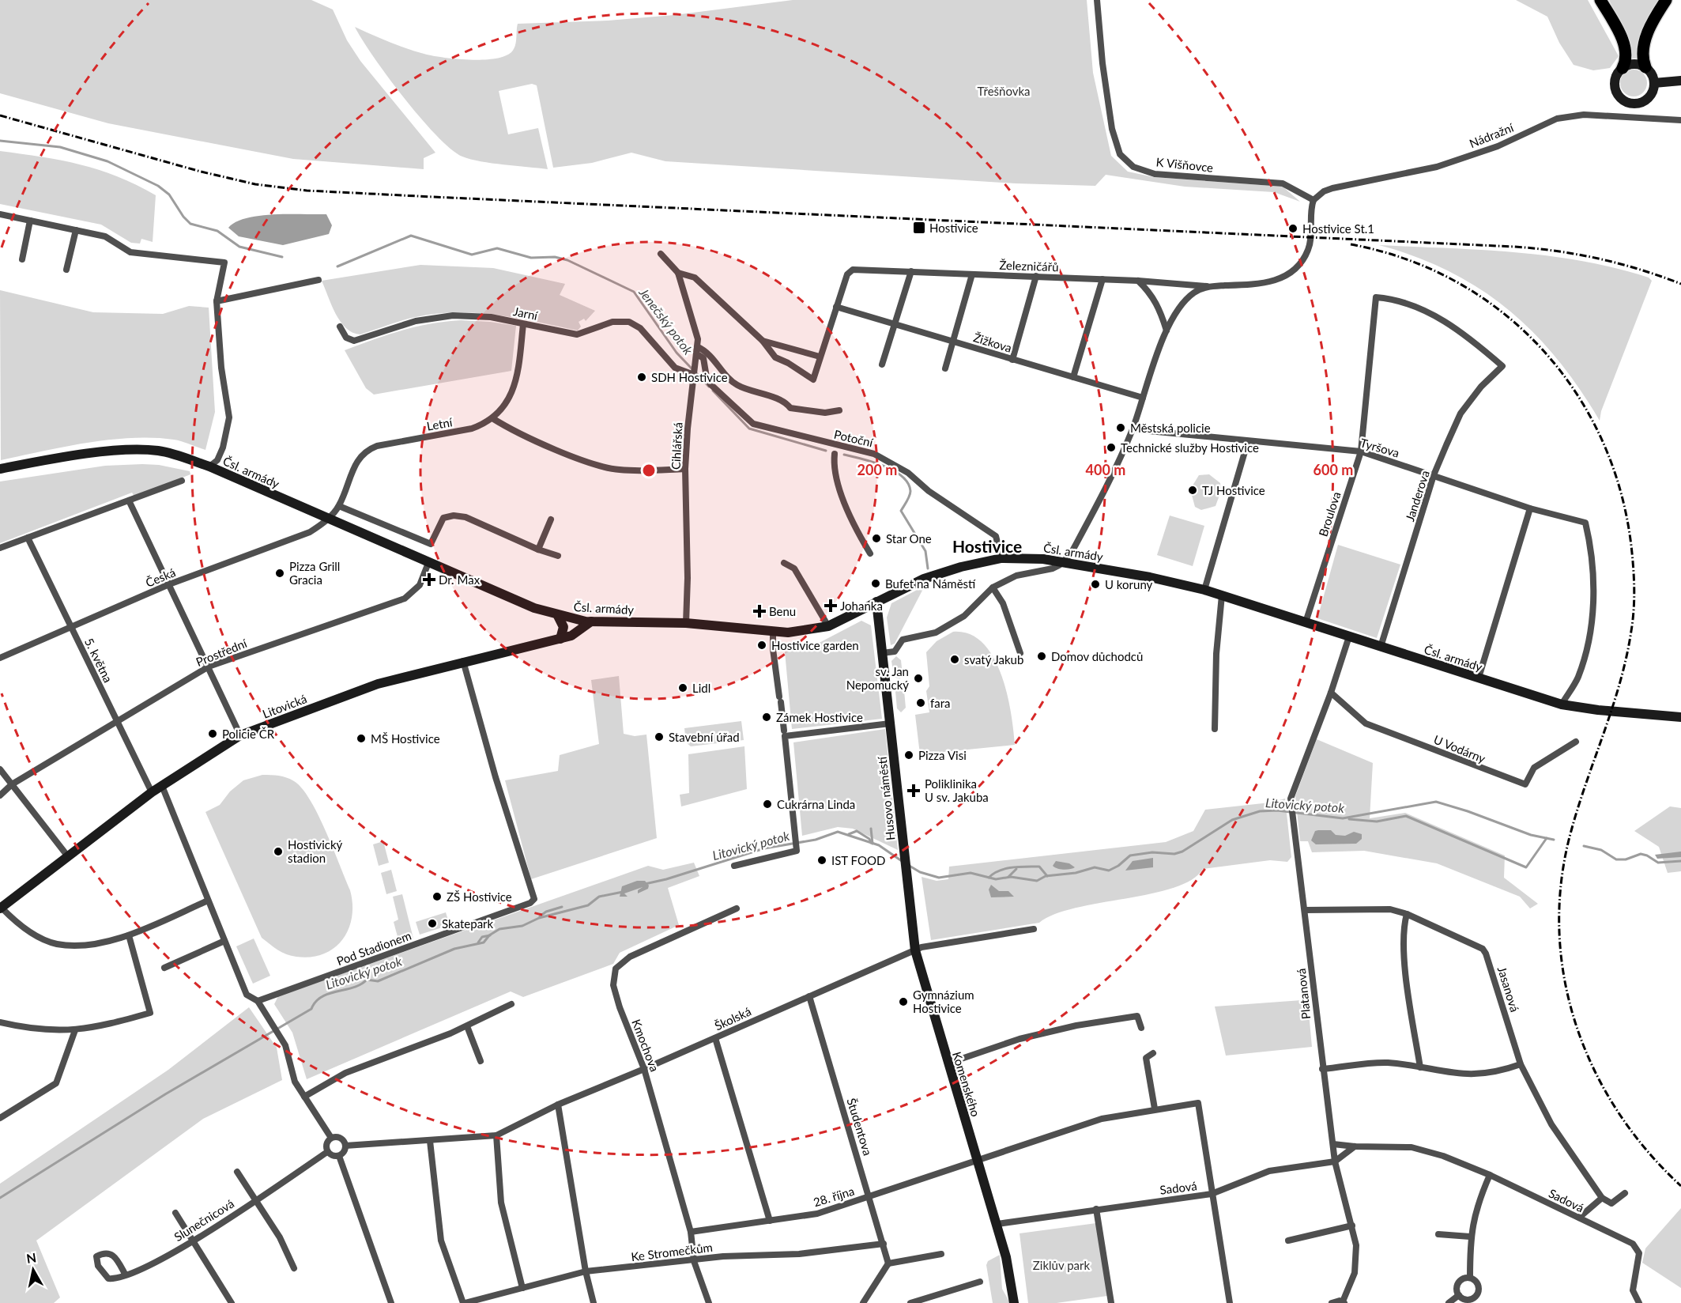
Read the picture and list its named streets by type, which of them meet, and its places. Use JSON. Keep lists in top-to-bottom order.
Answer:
{
  "streets": {
    "main road": [
      "Čsl. armády",
      "Litovická",
      "Husovo náměstí",
      "Komenského"
    ],
    "street": [
      "Nádražní",
      "K Višňovce",
      "Železničářů",
      "Jarní",
      "Žižkova",
      "Letní",
      "Potoční",
      "Cihlářská",
      "Tyršova",
      "Janderova",
      "Broulova",
      "Česká",
      "Prostřední",
      "5. května",
      "U Vodárny",
      "Pod Stadionem",
      "Jasanová",
      "Platanová",
      "Školská",
      "Kmochova",
      "Študentova",
      "Sadová",
      "28. října",
      "Slunečnicová",
      "Ke Stromečkům"
    ]
  },
  "crossings": [
    ["Nádražní", "K Višňovce"],
    ["Nádražní", "Železničářů"],
    ["K Višňovce", "Železničářů"],
    ["Železničářů", "Žižkova"],
    ["Jarní", "Letní"],
    ["Jarní", "Cihlářská"],
    ["Letní", "Čsl. armády"],
    ["Letní", "Česká"],
    ["Potoční", "Cihlářská"],
    ["Potoční", "Čsl. armády"],
    ["Cihlářská", "Čsl. armády"],
    ["Tyršova", "Čsl. armády"],
    ["Tyršova", "Janderova"],
    ["Tyršova", "Broulova"],
    ["Čsl. armády", "Janderova"],
    ["Čsl. armády", "Broulova"],
    ["Čsl. armády", "Česká"],
    ["Čsl. armády", "Prostřední"],
    ["Čsl. armády", "Litovická"],
    ["Čsl. armády", "Husovo náměstí"],
    ["Čsl. armády", "Platanová"],
    ["Janderova", "Broulova"],
    ["Česká", "5. května"],
    ["Prostřední", "5. května"],
    ["5. května", "Litovická"],
    ["Litovická", "Pod Stadionem"],
    ["U Vodárny", "Platanová"],
    ["Husovo náměstí", "Komenského"],
    ["Jasanová", "Platanová"],
    ["Platanová", "Sadová"],
    ["Školská", "Kmochova"],
    ["Školská", "Komenského"],
    ["Školská", "Študentova"],
    ["Kmochova", "28. října"],
    ["Kmochova", "Ke Stromečkům"],
    ["Komenského", "Sadová"],
    ["Komenského", "28. října"],
    ["Študentova", "28. října"],
    ["Študentova", "Ke Stromečkům"],
    ["Sadová", "28. října"]
  ],
  "districts": ["Hostivice"],
  "water": ["Jenečský potok", "Litovický potok"],
  "parks": ["Třešňovka", "Ziklův park"],
  "places": {
    "transit": ["Hostivice"],
    "other": [
      "Hostivice St.1",
      "SDH Hostivice",
      "Městská policie",
      "Technické služby Hostivice",
      "TJ Hostivice",
      "Star One",
      "Pizza Grill Gracia",
      "Bufet na Náměstí",
      "U koruny",
      "Hostivice garden",
      "Domov důchodců",
      "svatý Jakub",
      "sv. Jan Nepomucký",
      "Lidl",
      "fara",
      "Zámek Hostivice",
      "Policie ČR",
      "Stavební úřad",
      "MŠ Hostivice",
      "Pizza Visi",
      "Cukrárna Linda",
      "Hostivický stadion",
      "IST FOOD",
      "ZŠ Hostivice",
      "Skatepark",
      "Gymnázium Hostivice"
    ],
    "health": [
      "Dr. Max",
      "Johanka",
      "Benu",
      "Poliklinika U sv. Jakuba"
    ]
  },
  "north": "top",
  "rings": ["200 m", "400 m", "600 m"]
}
